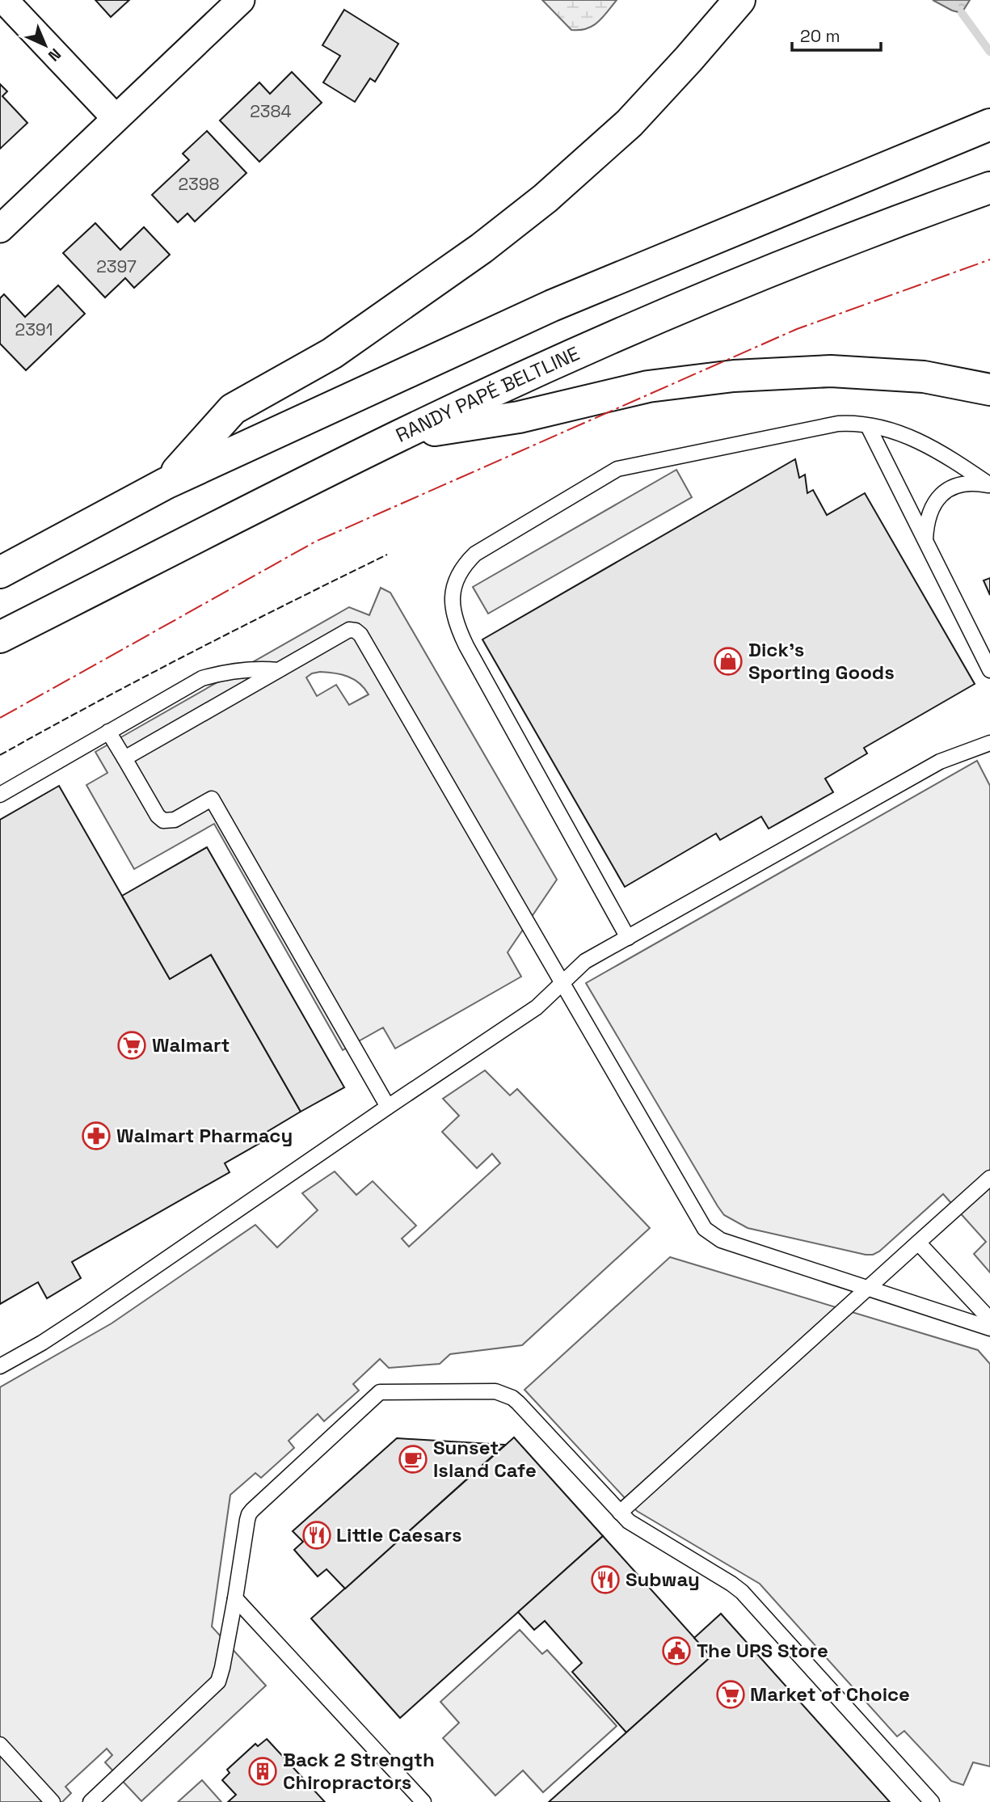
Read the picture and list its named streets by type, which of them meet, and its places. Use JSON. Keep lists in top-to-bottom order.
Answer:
{
  "streets": {
    "highway": ["RANDY PAPÉ BELTLINE"]
  },
  "places": {
    "shop": ["Dick's Sporting Goods"],
    "supermarket": ["Walmart", "Market of Choice"],
    "pharmacy": ["Walmart Pharmacy"],
    "cafe": ["Sunset Island Cafe"],
    "restaurant": ["Little Caesars", "Subway"],
    "public building": ["The UPS Store"],
    "building": ["Back 2 Strength Chiropractors"]
  },
  "house_numbers": [
    "2384",
    "2398",
    "2397",
    "2391"
  ],
  "scale_bar": "20 m",
  "north": "bottom right"
}
